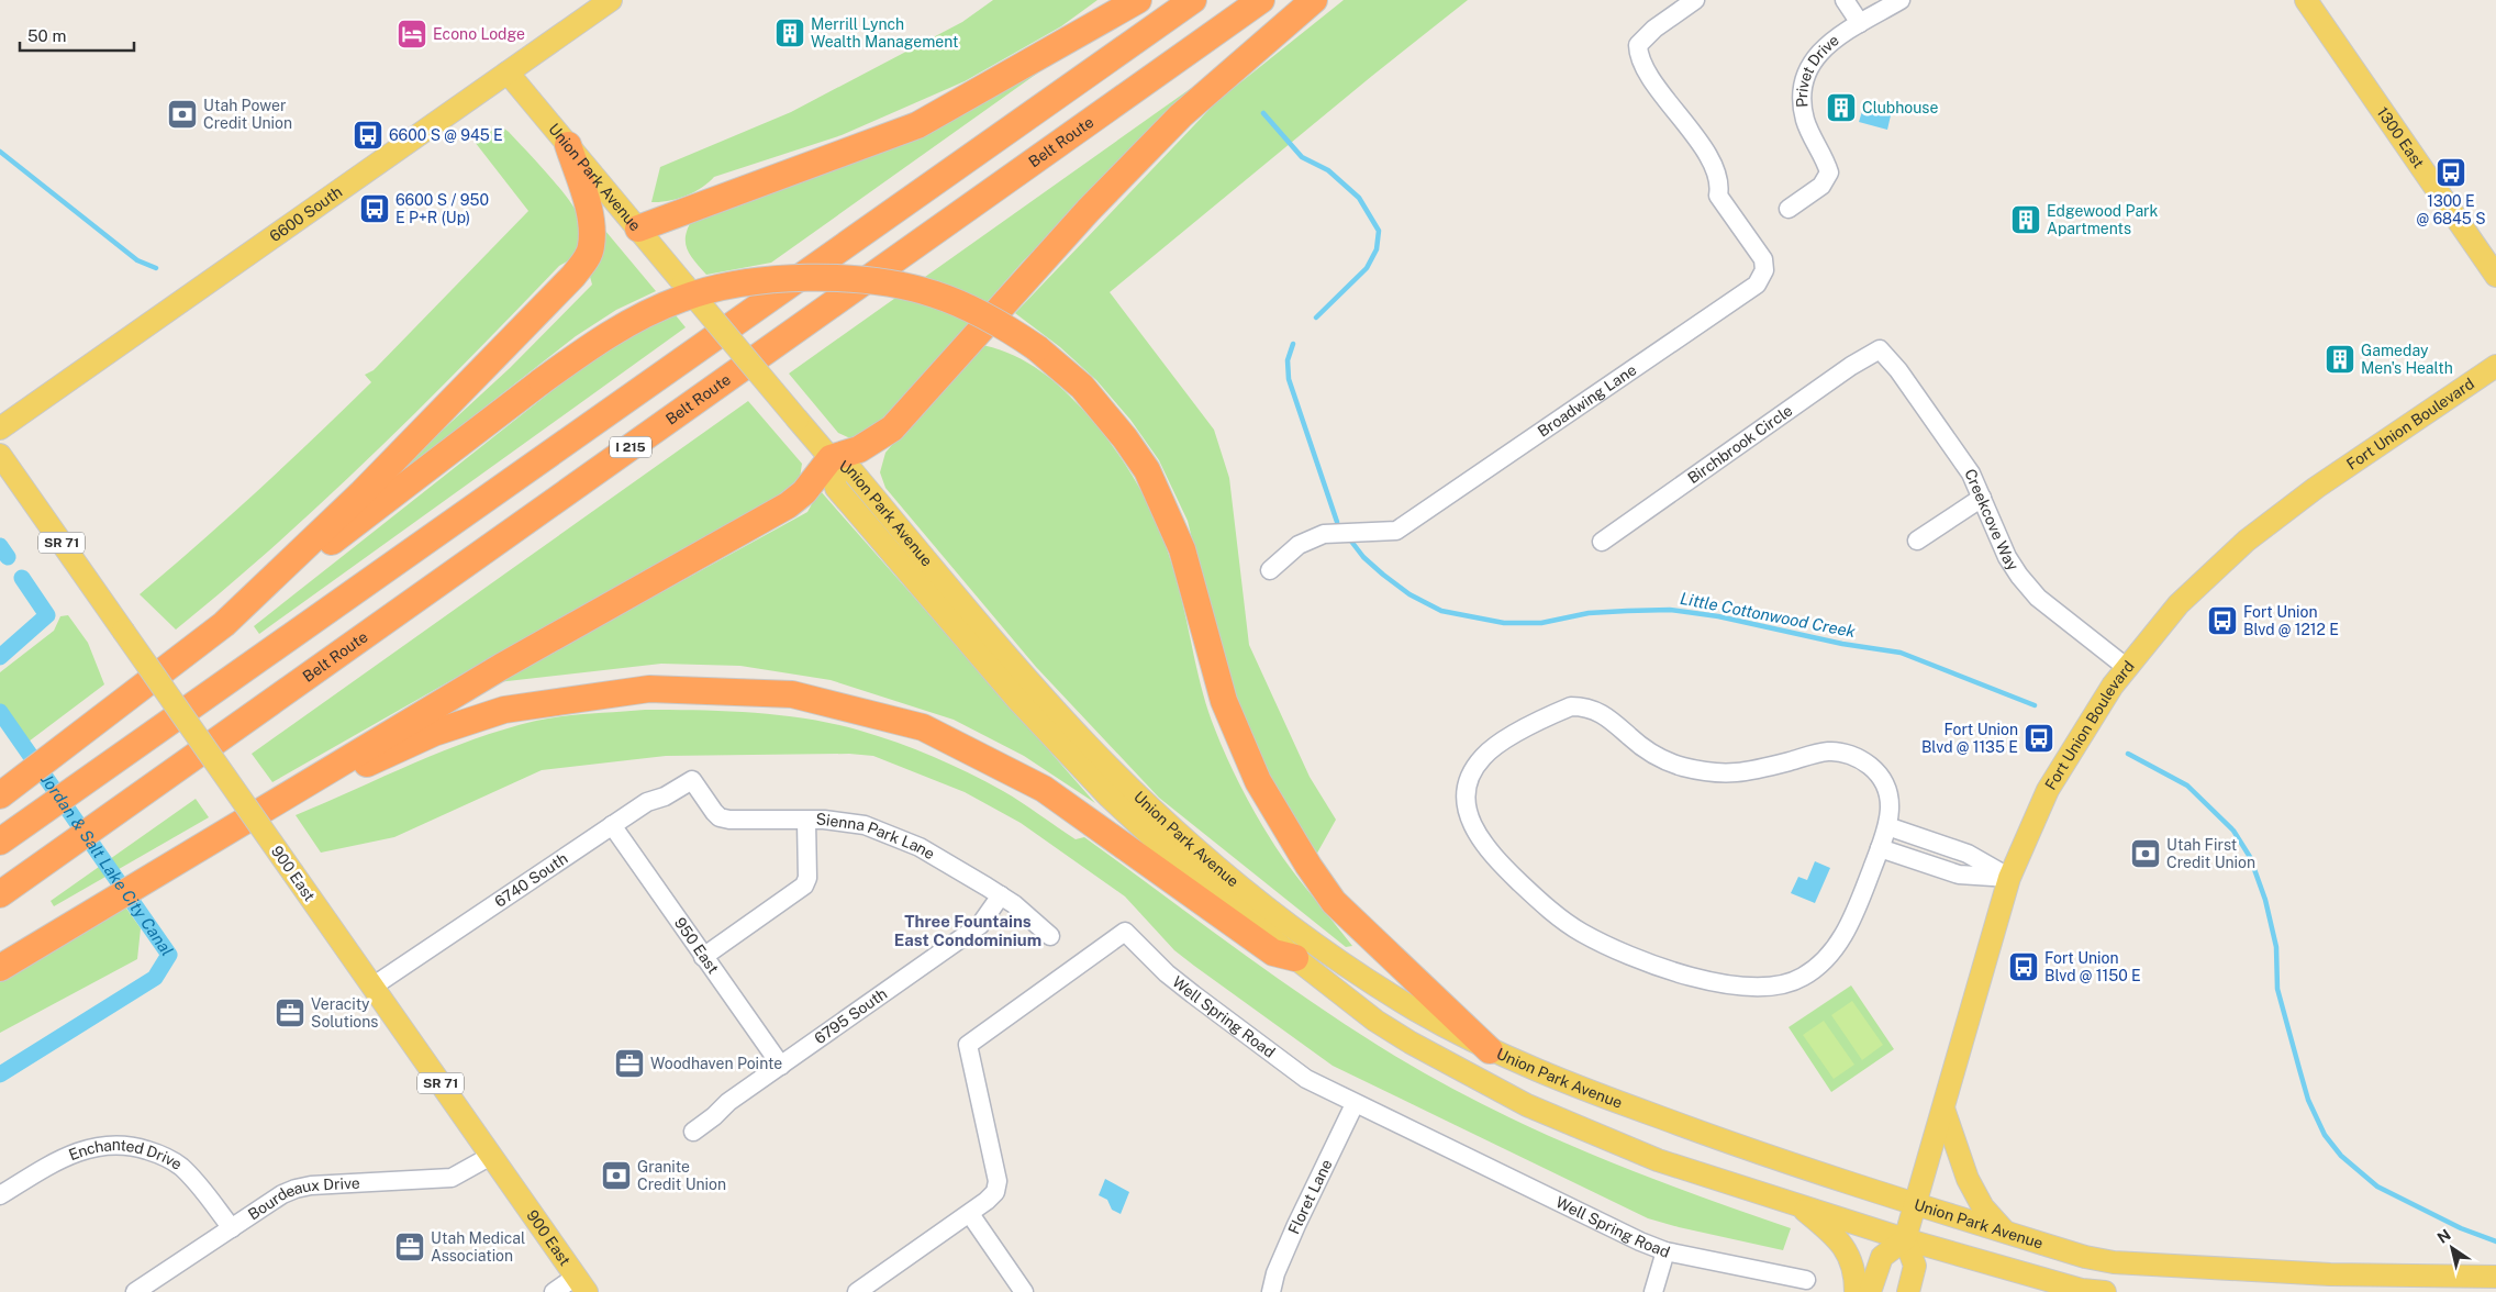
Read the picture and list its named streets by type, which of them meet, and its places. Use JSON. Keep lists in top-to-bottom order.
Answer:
{
  "streets": {
    "highway": ["Belt Route", "I 215"],
    "main road": [
      "1300 East",
      "Union Park Avenue",
      "6600 South",
      "Fort Union Boulevard",
      "SR 71",
      "900 East"
    ],
    "street": [
      "Privet Drive",
      "Broadwing Lane",
      "Birchbrook Circle",
      "Creekcove Way",
      "Sienna Park Lane",
      "6740 South",
      "950 East",
      "6795 South",
      "Well Spring Road",
      "Enchanted Drive",
      "Floret Lane",
      "Bourdeaux Drive"
    ]
  },
  "crossings": [
    ["Union Park Avenue", "6600 South"],
    ["Union Park Avenue", "Fort Union Boulevard"],
    ["Fort Union Boulevard", "Creekcove Way"],
    ["Birchbrook Circle", "Creekcove Way"],
    ["Sienna Park Lane", "6740 South"],
    ["Sienna Park Lane", "6795 South"],
    ["900 East", "6740 South"],
    ["900 East", "Bourdeaux Drive"],
    ["6740 South", "950 East"],
    ["950 East", "6795 South"],
    ["Well Spring Road", "Floret Lane"],
    ["Enchanted Drive", "Bourdeaux Drive"]
  ],
  "districts": ["Three Fountains East Condominium"],
  "water": ["Little Cottonwood Creek", "Jordan & Salt Lake City Canal"],
  "places": {
    "building": [
      "Merrill Lynch Wealth Management",
      "Clubhouse",
      "Edgewood Park Apartments",
      "Gameday Men's Health"
    ],
    "hotel": ["Econo Lodge"],
    "bank": ["Utah Power Credit Union", "Utah First Credit Union", "Granite Credit Union"],
    "bus stop": [
      "6600 S @ 945 E",
      "1300 E @ 6845 S",
      "6600 S / 950 E P+R (Up)",
      "Fort Union Blvd @ 1212 E",
      "Fort Union Blvd @ 1135 E",
      "Fort Union Blvd @ 1150 E"
    ],
    "office": ["Veracity Solutions", "Woodhaven Pointe", "Utah Medical Association"]
  },
  "scale_bar": "50 m",
  "north": "top left"
}
